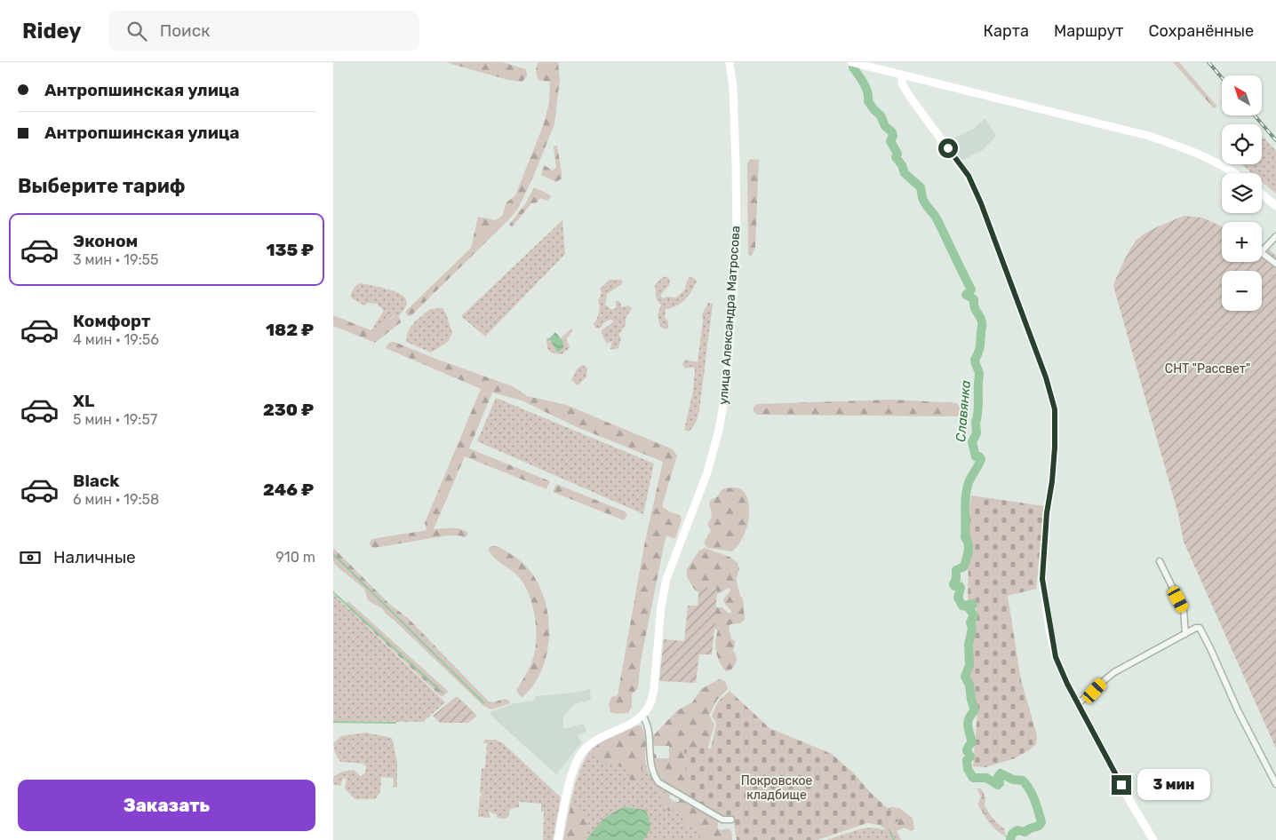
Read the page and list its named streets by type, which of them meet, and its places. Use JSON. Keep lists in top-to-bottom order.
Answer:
{
  "streets": {
    "street": ["улица Александра Матросова"]
  },
  "water": ["Славянка"],
  "parks": ["СНТ \"Рассвет\"", "Покровское кладбище"],
  "north": "top left",
  "page": {
    "header": "Ridey",
    "search": "Поиск",
    "nav": ["Карта", "Маршрут", "Сохранённые"],
    "banner": ["Антропшинская улица", "Антропшинская улица"],
    "map_buttons": ["+", "−"],
    "heading": "Выберите тариф",
    "list": [
      {
        "name": "Эконом",
        "note": "3 мин · 19:55",
        "value": "135 ₽"
      },
      {
        "name": "Комфорт",
        "note": "4 мин · 19:56",
        "value": "182 ₽"
      },
      {
        "name": "XL",
        "note": "5 мин · 19:57",
        "value": "230 ₽"
      },
      {
        "name": "Black",
        "note": "6 мин · 19:58",
        "value": "246 ₽"
      }
    ],
    "pay": ["Наличные", "910 m"],
    "bubble": "3 мин",
    "buttons": "Заказать"
  }
}
